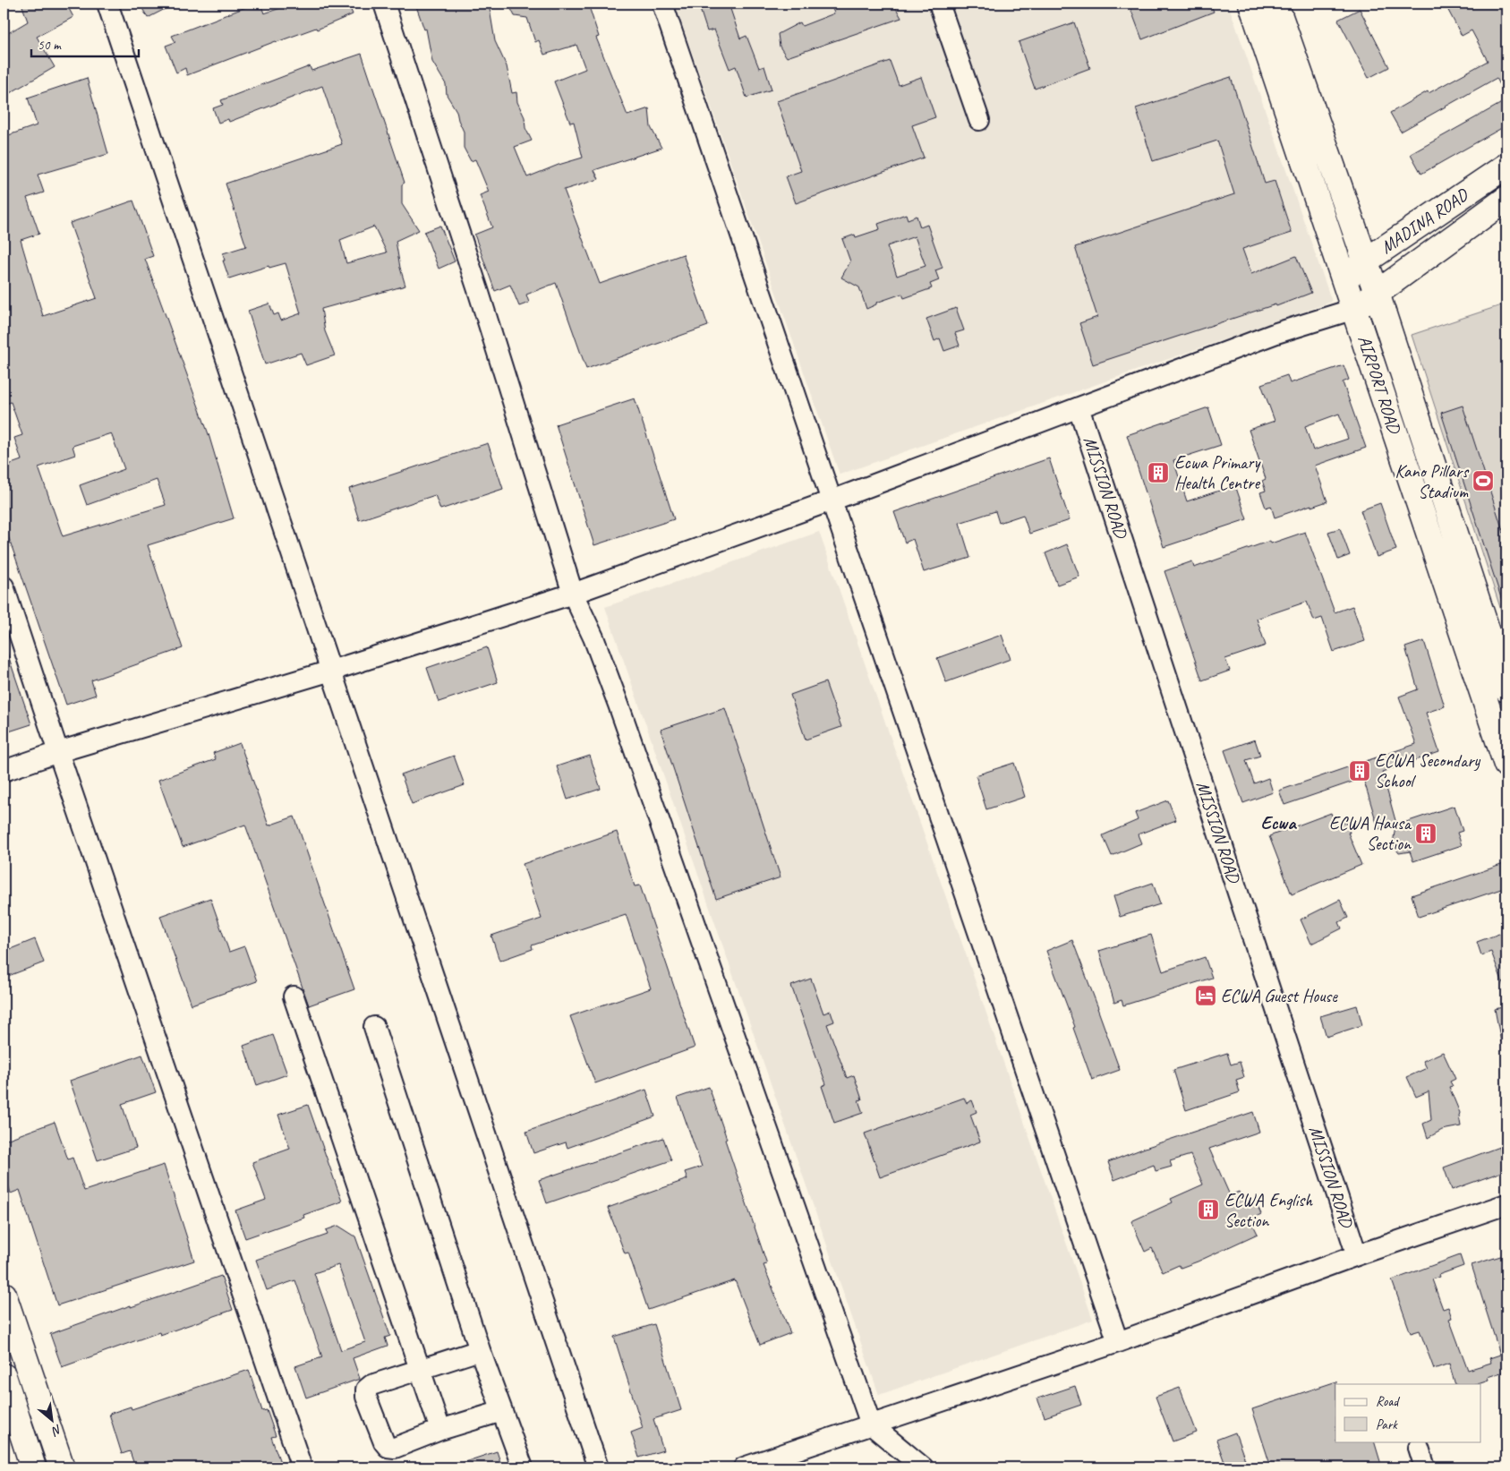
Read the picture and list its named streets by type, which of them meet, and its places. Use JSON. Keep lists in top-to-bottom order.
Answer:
{
  "streets": {
    "main road": ["MADINA ROAD", "AIRPORT ROAD"],
    "street": ["MISSION ROAD"]
  },
  "crossings": [
    ["MADINA ROAD", "AIRPORT ROAD"]
  ],
  "districts": ["Ecwa"],
  "places": {
    "building": [
      "Ecwa Primary Health Centre",
      "ECWA Secondary School",
      "ECWA Hausa Section",
      "ECWA English Section"
    ],
    "sports": ["Kano Pillars Stadium"],
    "hotel": ["ECWA Guest House"]
  },
  "legend": ["Road", "Park"],
  "scale_bar": "50 m",
  "north": "bottom right"
}
